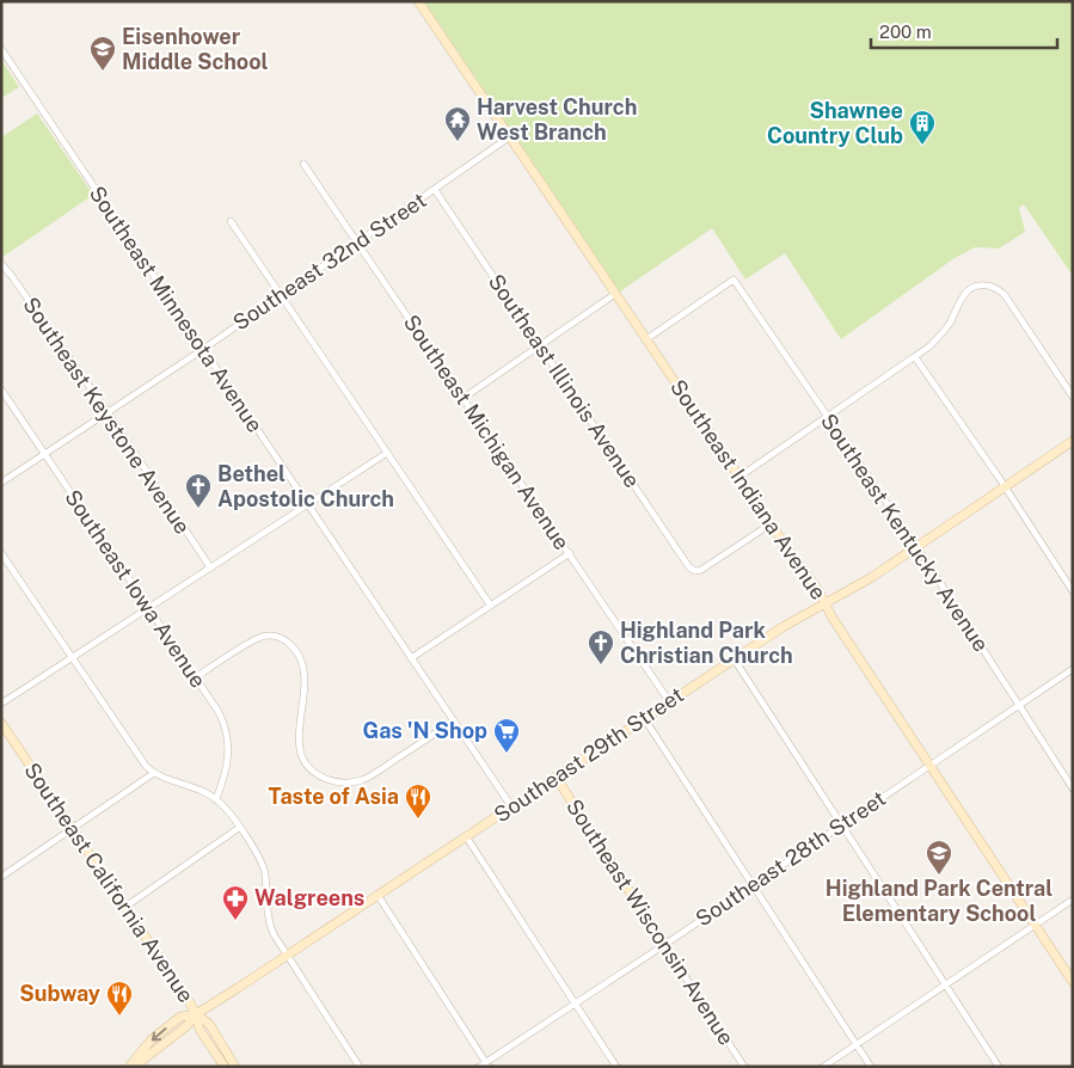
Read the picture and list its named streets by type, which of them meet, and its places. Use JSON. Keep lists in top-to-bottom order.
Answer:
{
  "streets": {
    "main road": [
      "Southeast Indiana Avenue",
      "Southeast 29th Street",
      "Southeast California Avenue",
      "Southeast Wisconsin Avenue"
    ],
    "street": [
      "Southeast 32nd Street",
      "Southeast Minnesota Avenue",
      "Southeast Illinois Avenue",
      "Southeast Keystone Avenue",
      "Southeast Michigan Avenue",
      "Southeast Kentucky Avenue",
      "Southeast Iowa Avenue",
      "Southeast 28th Street"
    ]
  },
  "crossings": [
    ["Southeast 32nd Street", "Southeast Minnesota Avenue"],
    ["Southeast 32nd Street", "Southeast Illinois Avenue"],
    ["Southeast 32nd Street", "Southeast Keystone Avenue"],
    ["Southeast 32nd Street", "Southeast Michigan Avenue"],
    ["Southeast 32nd Street", "Southeast Indiana Avenue"],
    ["Southeast 32nd Street", "Southeast Iowa Avenue"],
    ["Southeast Minnesota Avenue", "Southeast 29th Street"],
    ["Southeast Illinois Avenue", "Southeast Indiana Avenue"],
    ["Southeast Michigan Avenue", "Southeast 29th Street"],
    ["Southeast Indiana Avenue", "Southeast Kentucky Avenue"],
    ["Southeast Indiana Avenue", "Southeast 29th Street"],
    ["Southeast Indiana Avenue", "Southeast 28th Street"],
    ["Southeast Kentucky Avenue", "Southeast 29th Street"],
    ["Southeast Kentucky Avenue", "Southeast 28th Street"],
    ["Southeast 29th Street", "Southeast California Avenue"],
    ["Southeast 29th Street", "Southeast Wisconsin Avenue"],
    ["Southeast 28th Street", "Southeast Wisconsin Avenue"]
  ],
  "places": {
    "school or university": ["Eisenhower Middle School", "Highland Park Central Elementary School"],
    "temple": ["Harvest Church West Branch"],
    "building": ["Shawnee Country Club"],
    "church": ["Bethel Apostolic Church", "Highland Park Christian Church"],
    "supermarket": ["Gas 'N Shop"],
    "restaurant": ["Taste of Asia", "Subway"],
    "pharmacy": ["Walgreens"]
  },
  "scale_bar": "200 m"
}
